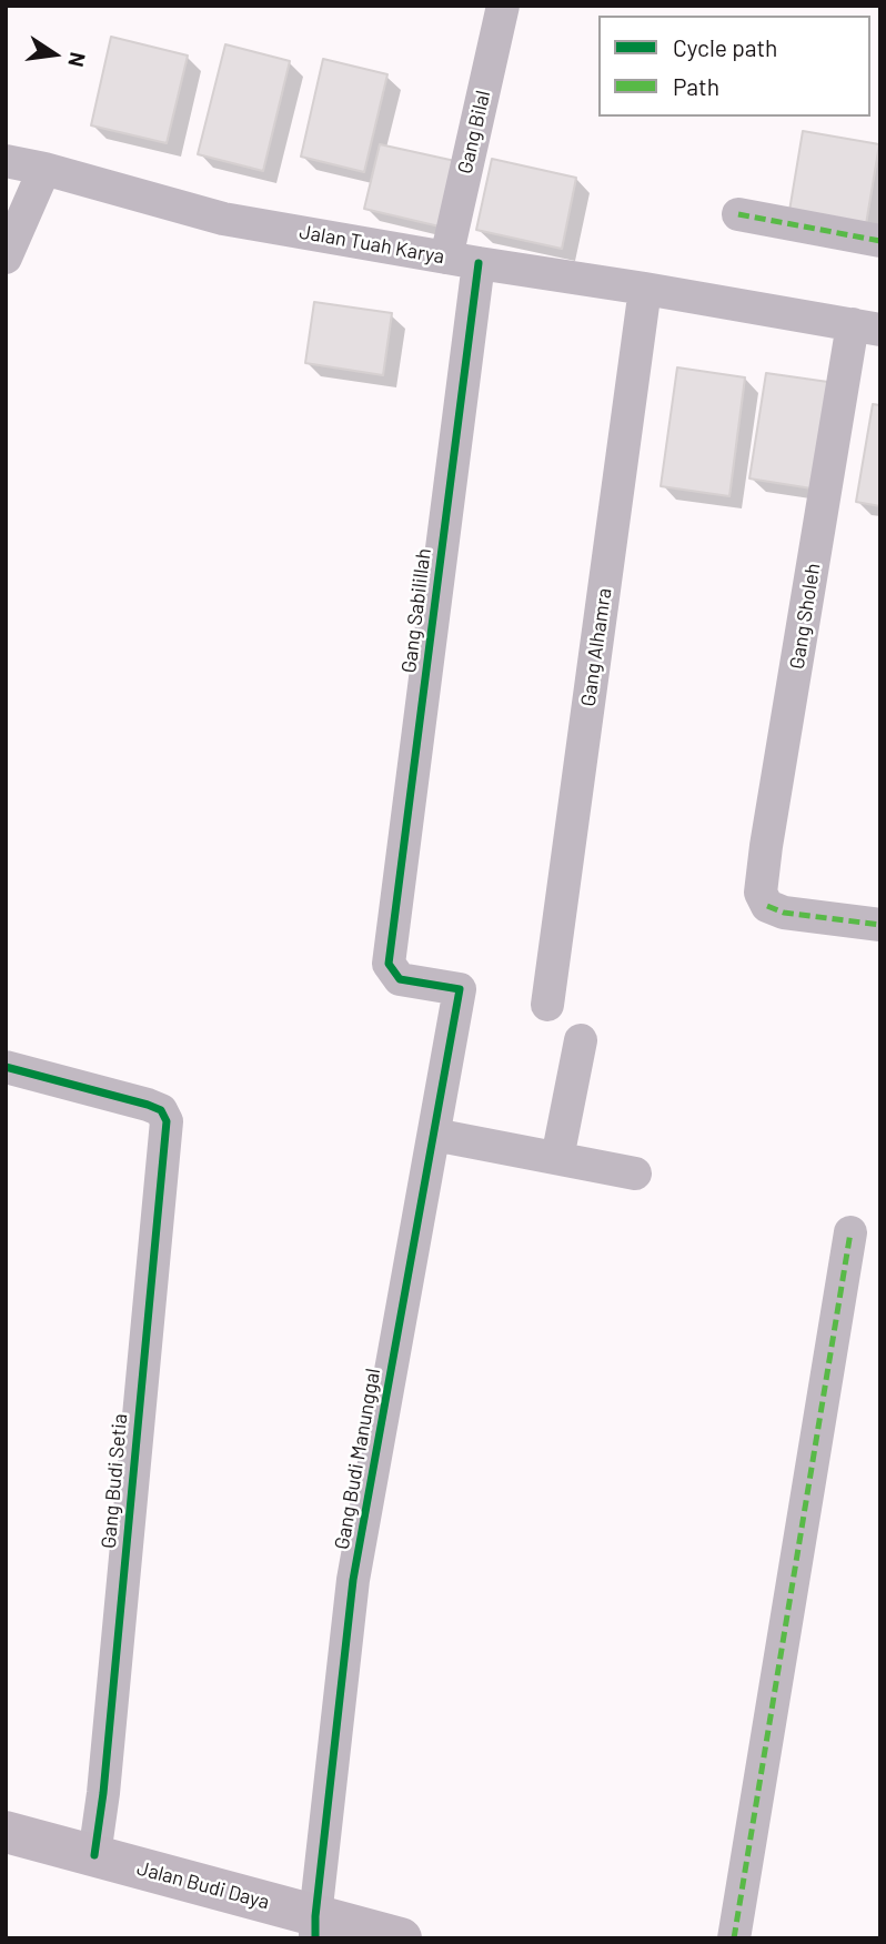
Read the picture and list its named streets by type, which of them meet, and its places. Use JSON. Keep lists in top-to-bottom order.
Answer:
{
  "streets": {
    "street": [
      "Gang Bilal",
      "Jalan Tuah Karya",
      "Gang Sabilillah",
      "Gang Sholeh",
      "Gang Alhamra",
      "Gang Budi Manunggal",
      "Gang Budi Setia",
      "Jalan Budi Daya"
    ]
  },
  "crossings": [
    ["Gang Bilal", "Jalan Tuah Karya"],
    ["Jalan Tuah Karya", "Gang Sabilillah"],
    ["Jalan Tuah Karya", "Gang Sholeh"],
    ["Jalan Tuah Karya", "Gang Alhamra"],
    ["Gang Sabilillah", "Gang Budi Manunggal"],
    ["Gang Budi Manunggal", "Jalan Budi Daya"],
    ["Gang Budi Setia", "Jalan Budi Daya"]
  ],
  "legend": ["Cycle path", "Path"],
  "north": "right"
}
